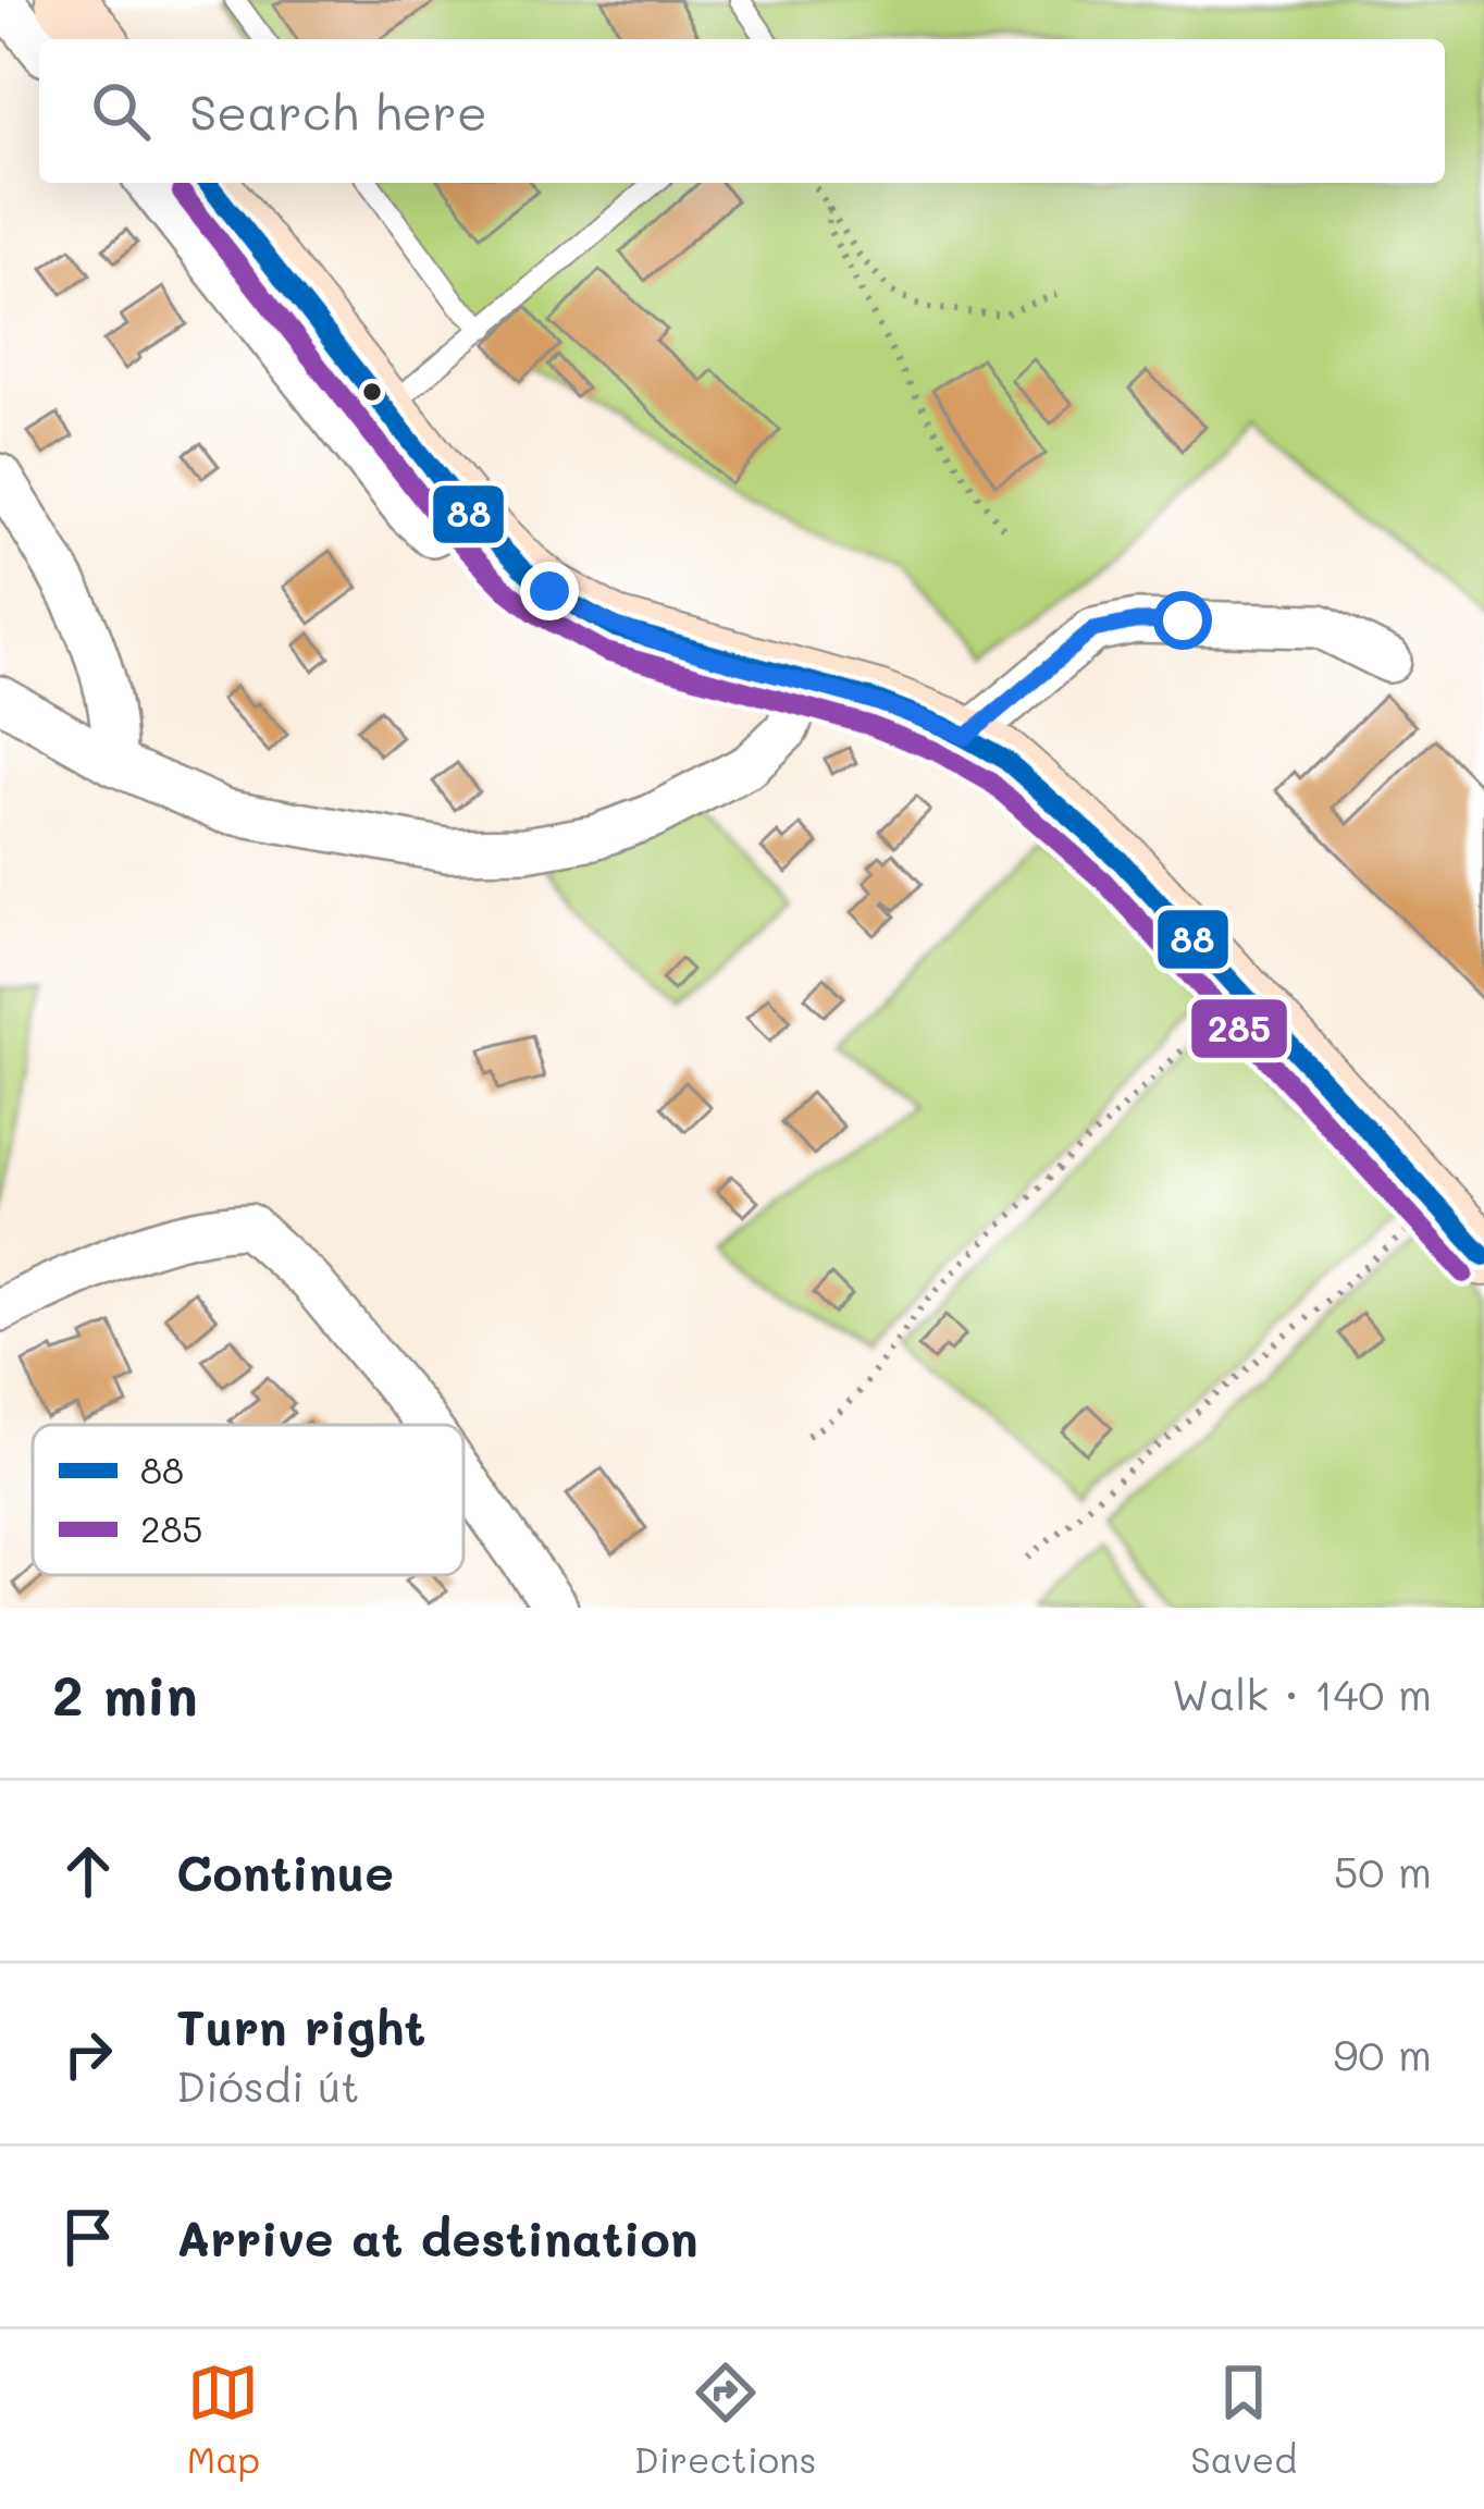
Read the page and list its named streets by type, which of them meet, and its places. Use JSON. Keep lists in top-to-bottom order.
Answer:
{
  "lines": ["transit line 88", "transit line 285"],
  "legend": ["88", "285"],
  "page": {
    "search": "Search here",
    "heading": ["2 min", "Walk · 140 m"],
    "list": [
      ["Continue", "50 m"],
      ["Turn right", "Diósdi út", "90 m"],
      "Arrive at destination"
    ],
    "nav": ["Map", "Directions", "Saved"]
  }
}
